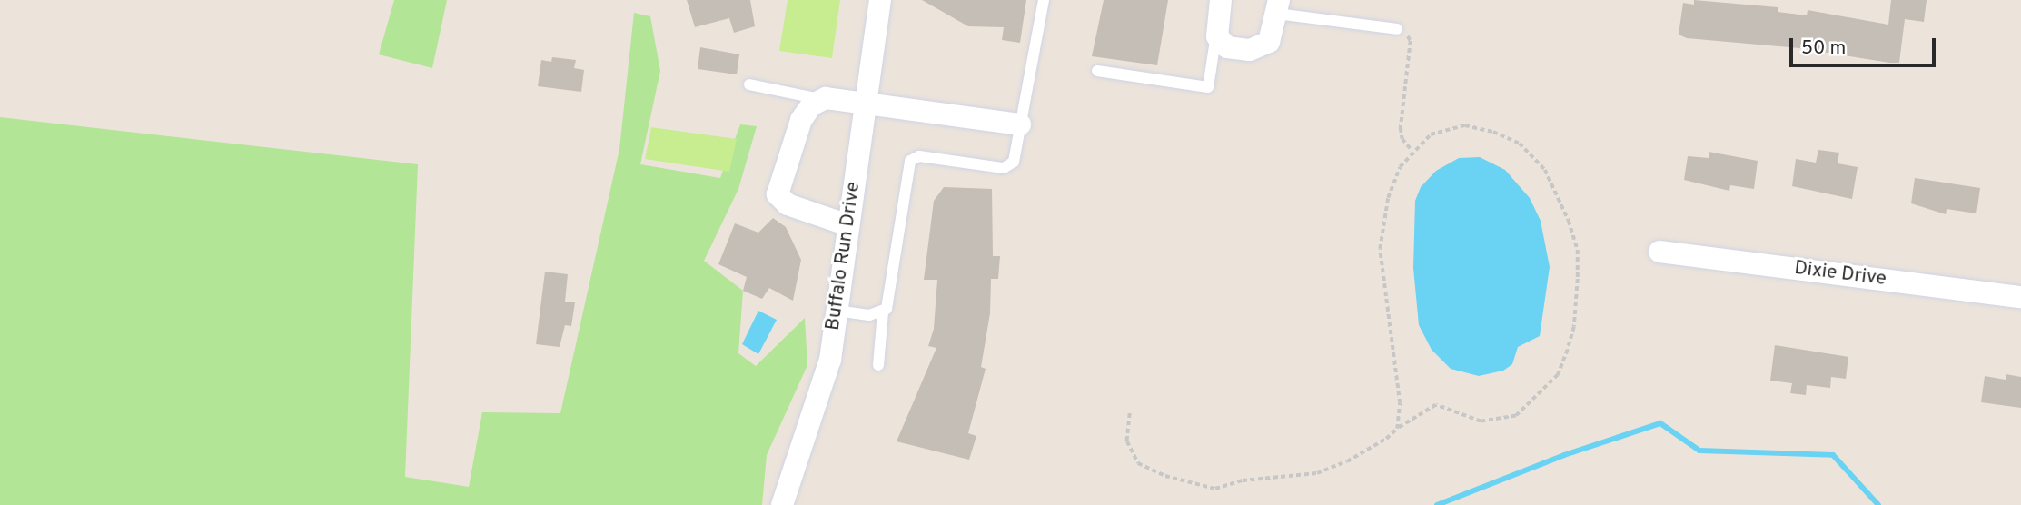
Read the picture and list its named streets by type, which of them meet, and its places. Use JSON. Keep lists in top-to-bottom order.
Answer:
{
  "streets": {
    "street": ["Buffalo Run Drive", "Dixie Drive"]
  },
  "scale_bar": "50 m"
}
